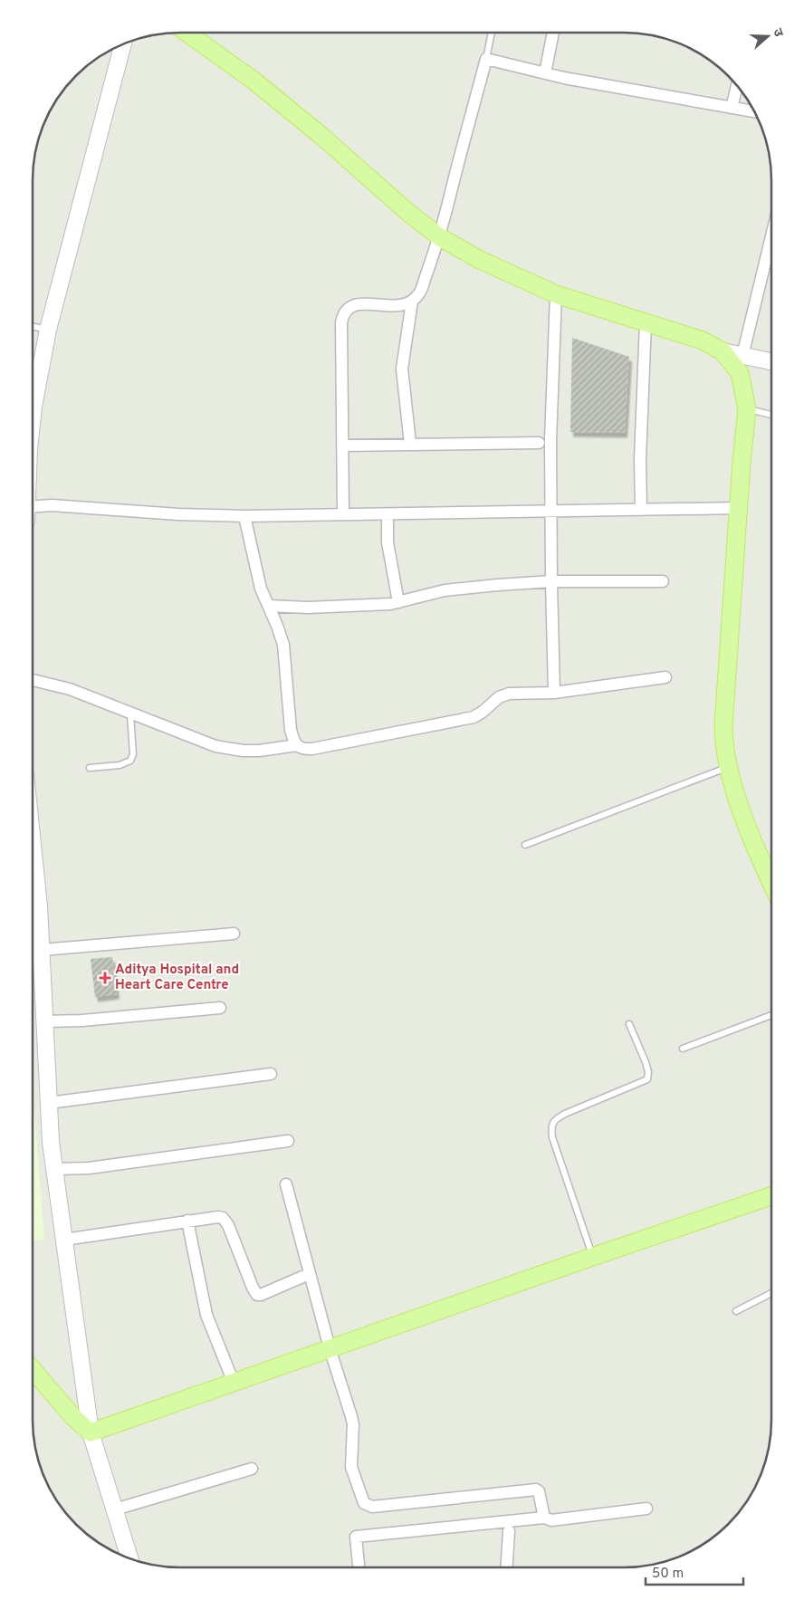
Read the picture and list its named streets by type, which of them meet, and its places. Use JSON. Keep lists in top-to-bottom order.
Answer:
{
  "places": {
    "health": ["Aditya Hospital and Heart Care Centre"]
  },
  "scale_bar": "50 m",
  "north": "right"
}
